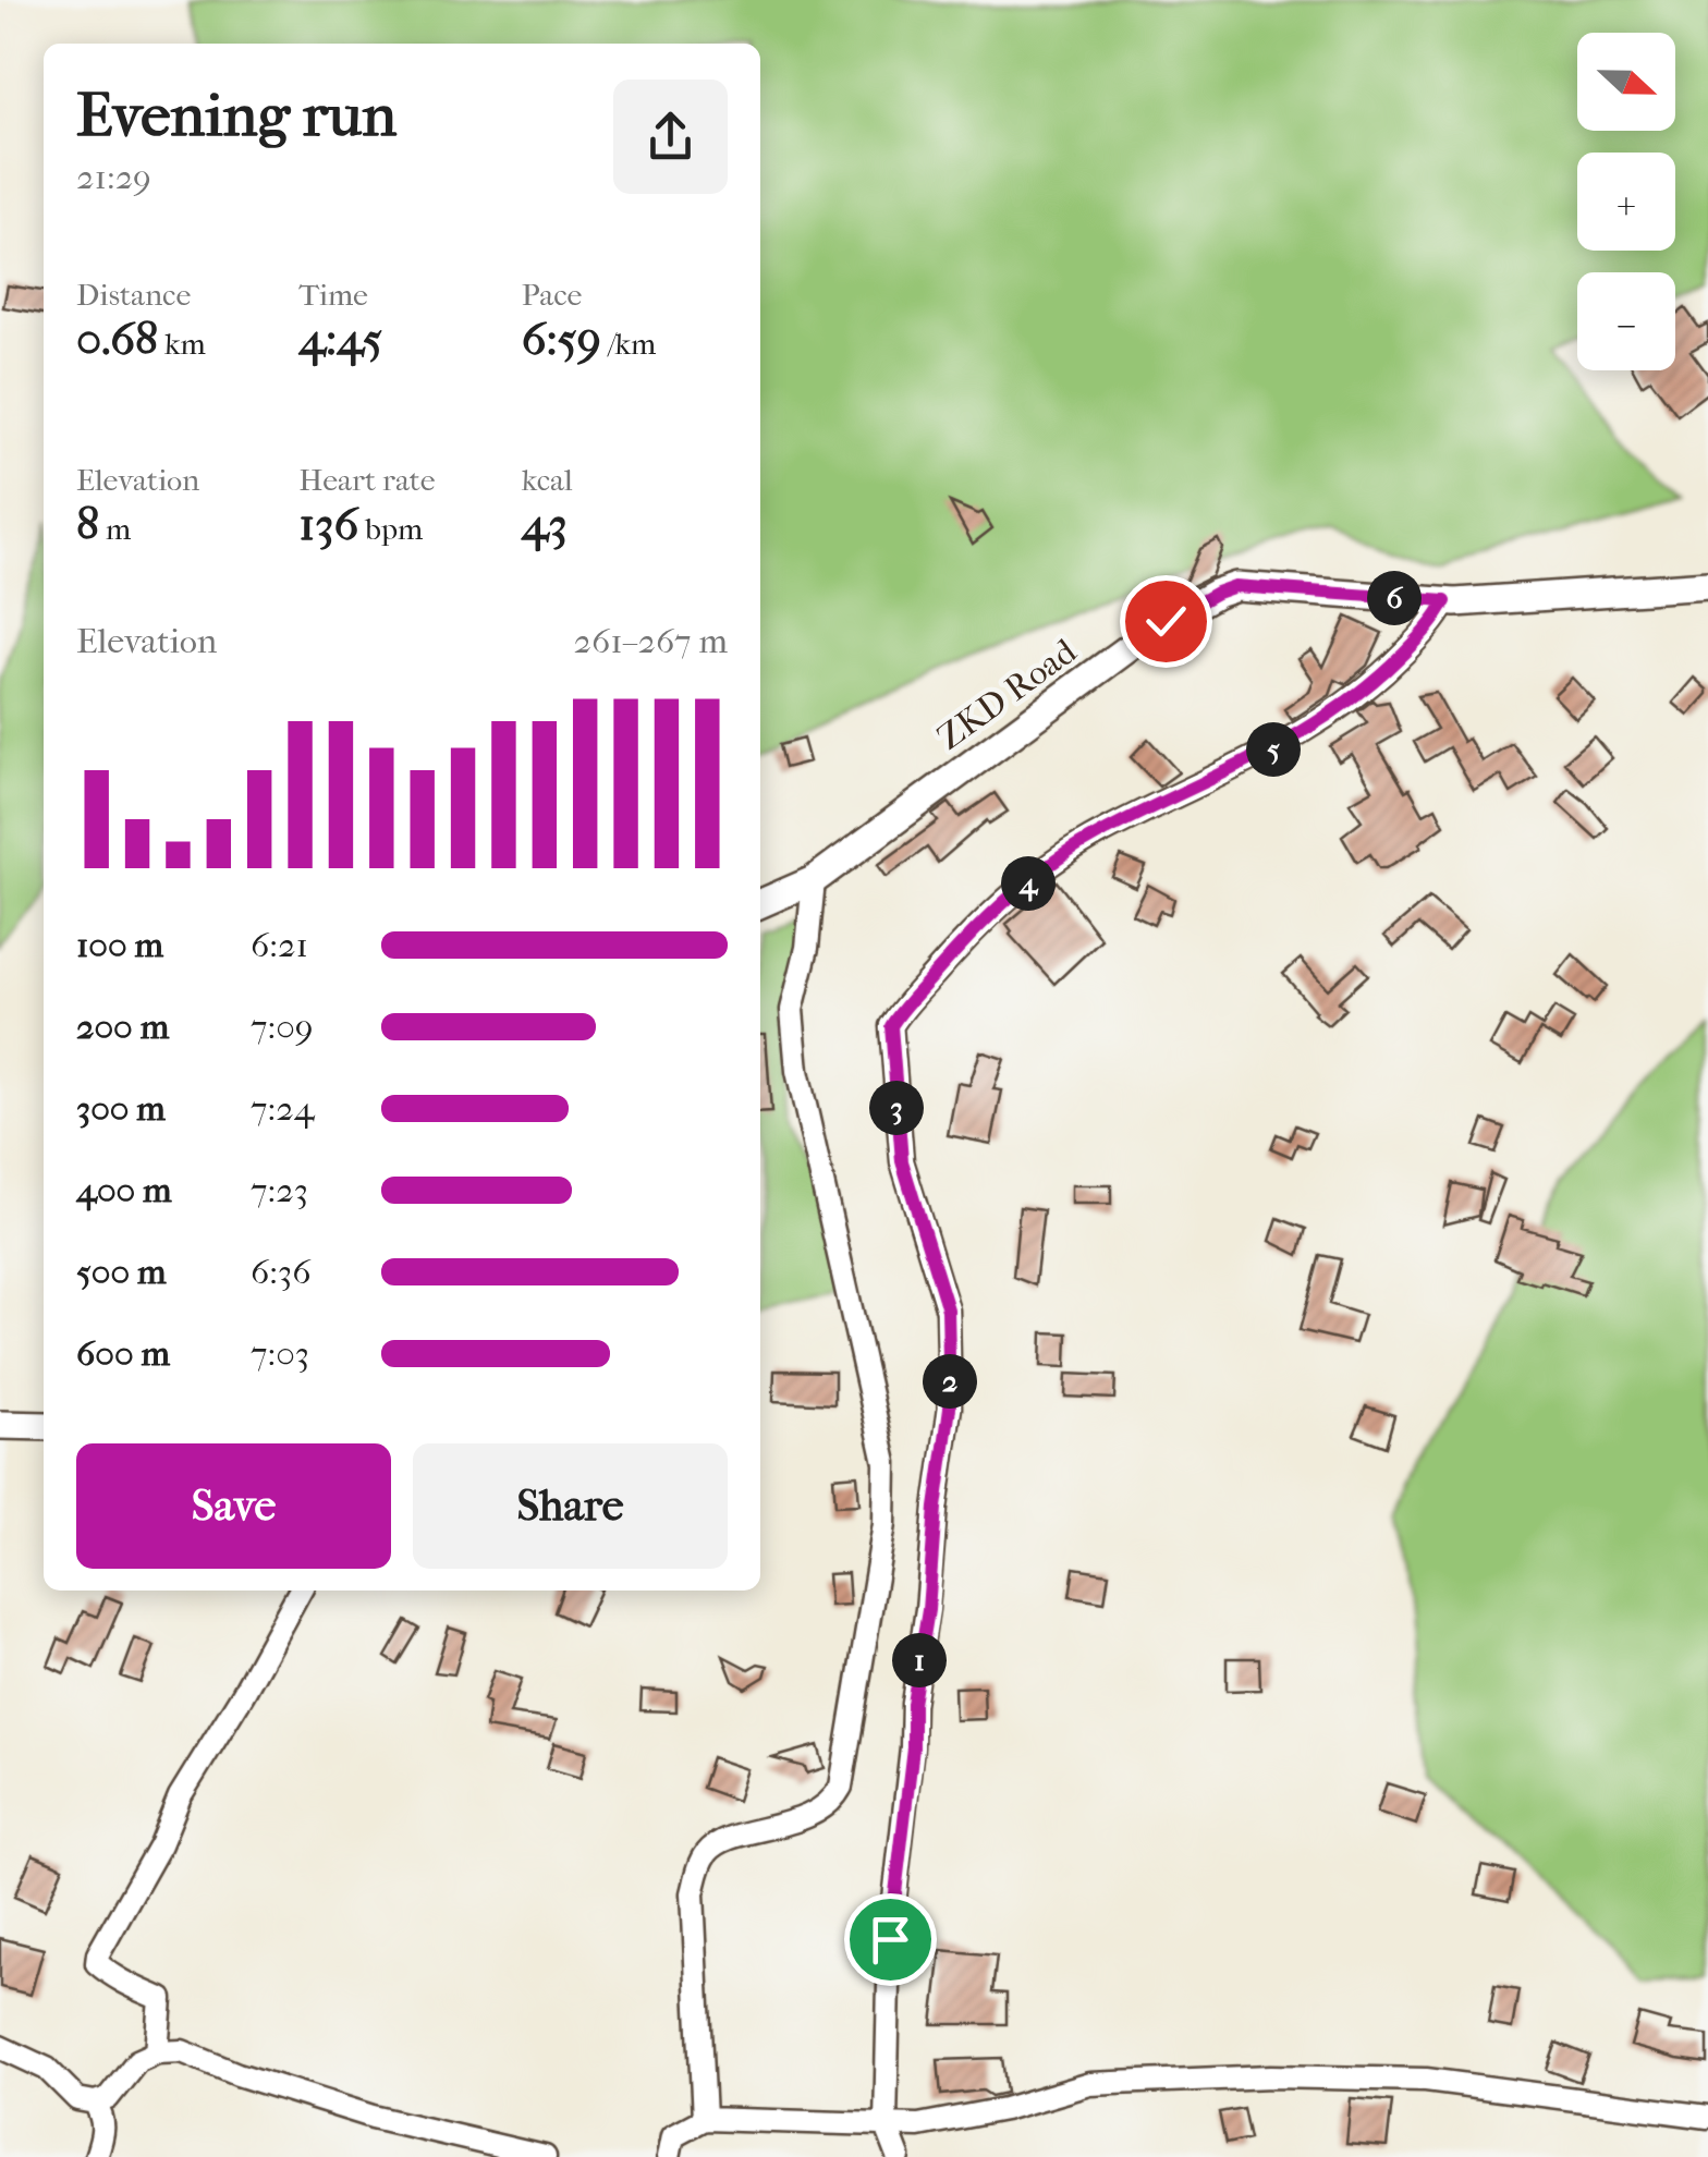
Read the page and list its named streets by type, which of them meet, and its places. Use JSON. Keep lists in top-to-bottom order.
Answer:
{
  "streets": {
    "main road": ["ZKD Road"]
  },
  "north": "right",
  "page": {
    "map_buttons": ["+", "−"],
    "heading": ["Evening run", "21:29"],
    "stats": [
      ["Distance", "0.68 km"],
      ["Time", "4:45"],
      ["Pace", "6:59 /km"],
      ["Elevation", "8 m"],
      ["Heart rate", "136 bpm"],
      ["kcal", "43"]
    ],
    "pins": [
      "6",
      "5",
      "4",
      "3",
      "2",
      "1"
    ],
    "chart": ["Elevation", "261–267 m"],
    "list": [
      {
        "name": "100 m",
        "note": "6:21"
      },
      {
        "name": "200 m",
        "note": "7:09"
      },
      {
        "name": "300 m",
        "note": "7:24"
      },
      {
        "name": "400 m",
        "note": "7:23"
      },
      {
        "name": "500 m",
        "note": "6:36"
      },
      {
        "name": "600 m",
        "note": "7:03"
      }
    ],
    "buttons": ["Save", "Share"]
  }
}
